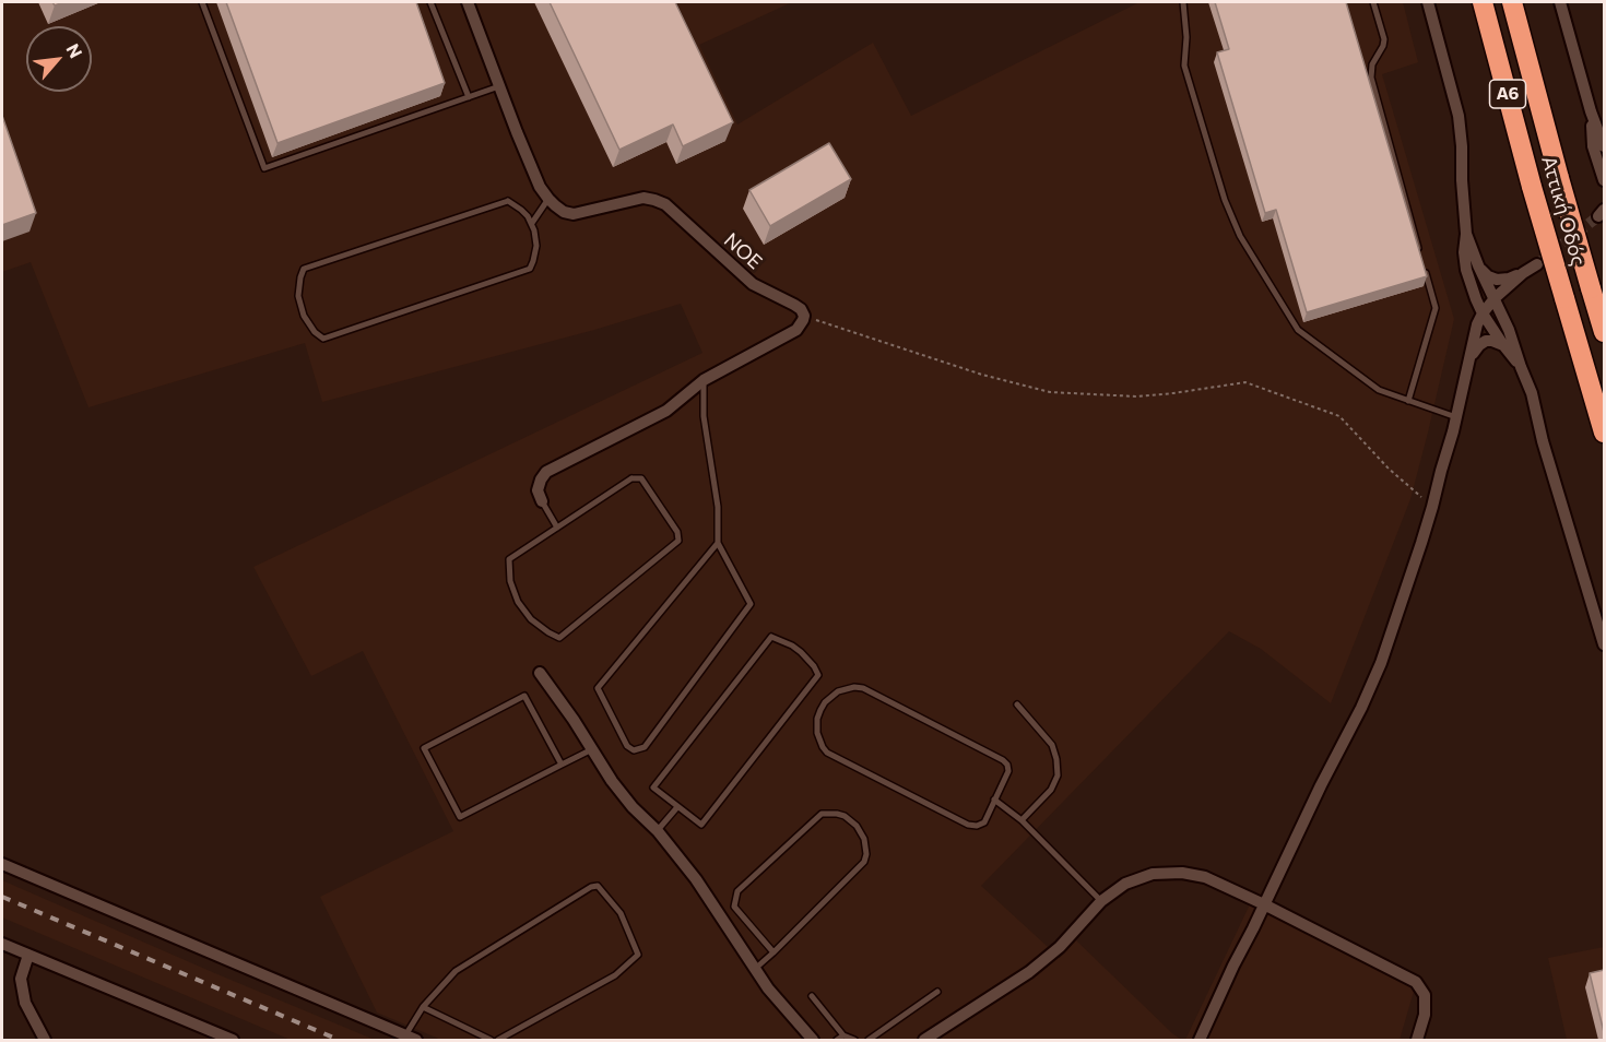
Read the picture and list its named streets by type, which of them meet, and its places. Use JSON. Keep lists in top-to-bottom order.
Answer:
{
  "streets": {
    "highway": ["Α6", "Αττική Οδός"],
    "street": ["NOE"]
  },
  "north": "top right"
}
